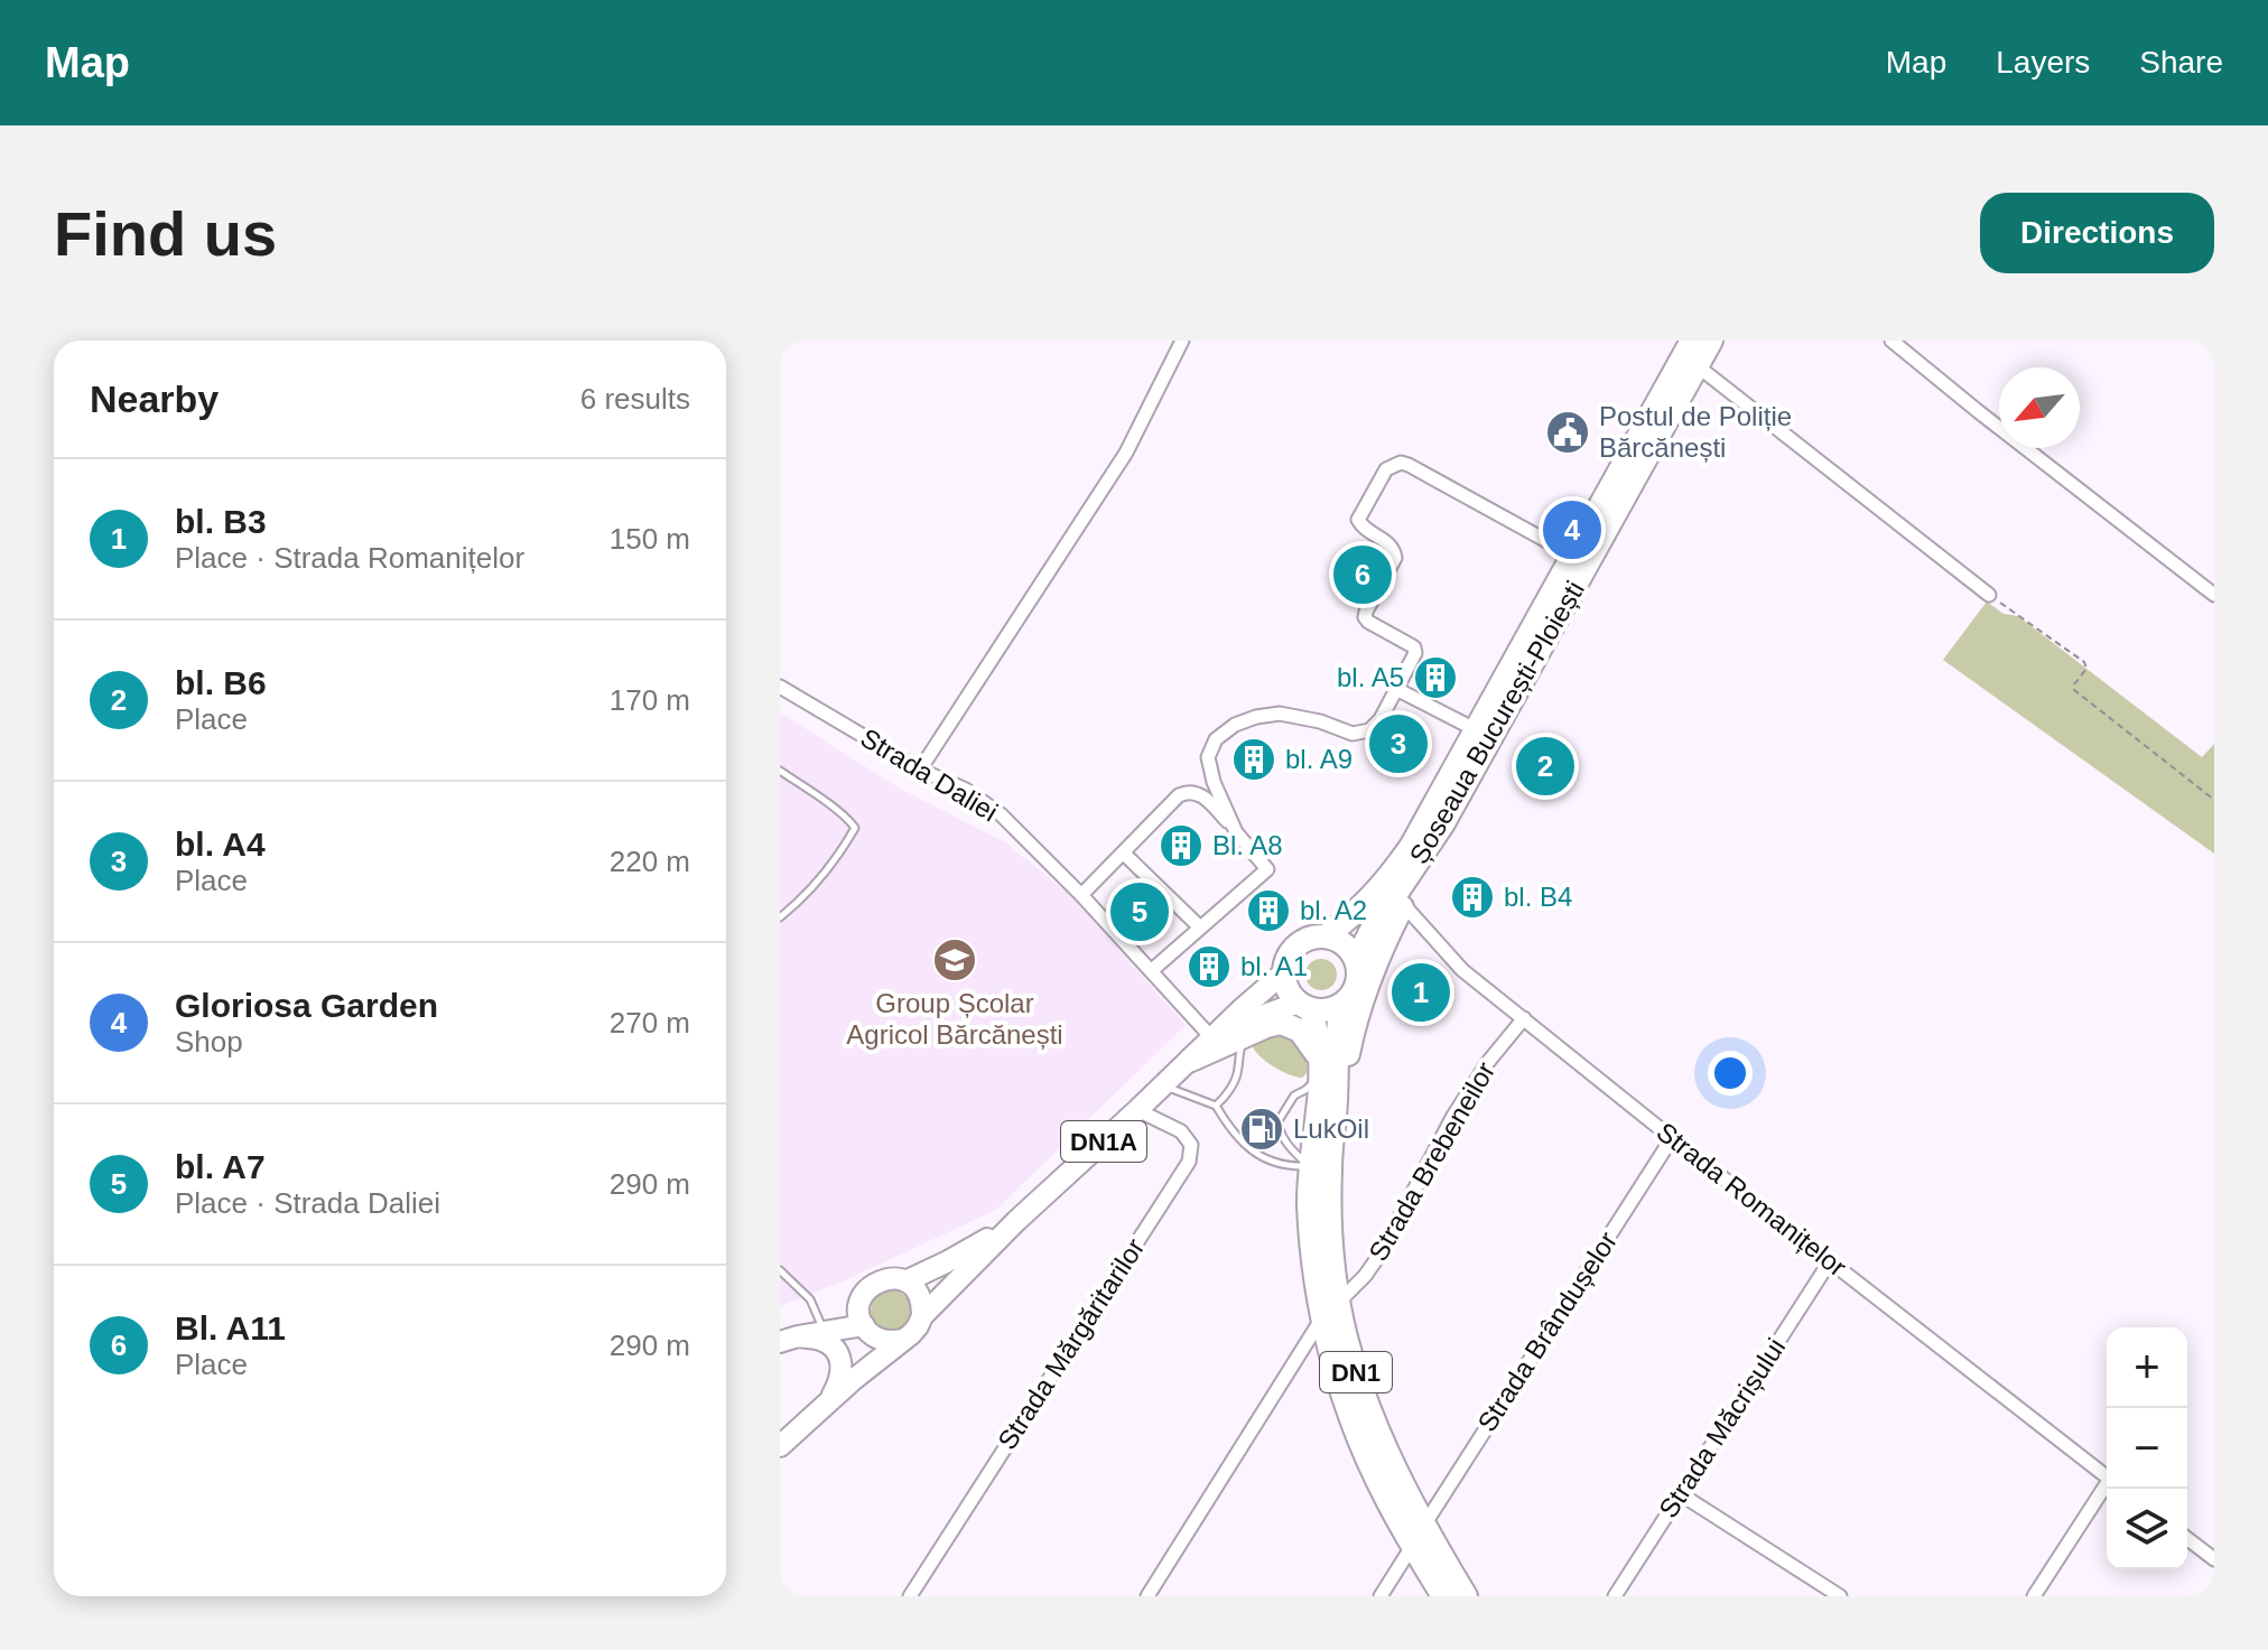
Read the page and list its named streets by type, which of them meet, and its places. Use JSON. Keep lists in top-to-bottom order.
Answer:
{
  "streets": {
    "highway": ["Șoseaua București-Ploiești", "DN1A", "DN1"],
    "street": [
      "Strada Daliei",
      "Strada Brebeneilor",
      "Strada Romanițelor",
      "Strada Brândușelor",
      "Strada Mărgăritarilor",
      "Strada Măcrișului"
    ]
  },
  "crossings": [
    ["Șoseaua București-Ploiești", "DN1A"],
    ["Șoseaua București-Ploiești", "DN1"],
    ["Strada Daliei", "DN1A"],
    ["DN1A", "Strada Mărgăritarilor"],
    ["DN1A", "DN1"],
    ["Strada Brebeneilor", "Strada Romanițelor"],
    ["Strada Brebeneilor", "DN1"],
    ["Strada Romanițelor", "Strada Brândușelor"],
    ["Strada Romanițelor", "DN1"],
    ["Strada Romanițelor", "Strada Măcrișului"],
    ["Strada Brândușelor", "DN1"]
  ],
  "places": {
    "public building": ["Postul de Poliție Bărcănești"],
    "building": [
      "bl. A5",
      "bl. A9",
      "Bl. A8",
      "bl. B4",
      "bl. A2",
      "bl. A1"
    ],
    "school or university": ["Group Școlar Agricol Bărcănești"],
    "fuel station": ["LukOil"]
  },
  "north": "bottom left",
  "page": {
    "header": "Map",
    "nav": ["Map", "Layers", "Share"],
    "buttons": "Directions",
    "title": "Find us",
    "heading": ["Nearby", "6 results"],
    "list": [
      {
        "mark": "1",
        "name": "bl. B3",
        "note": "Place · Strada Romanițelor",
        "value": "150 m"
      },
      {
        "mark": "2",
        "name": "bl. B6",
        "note": "Place",
        "value": "170 m"
      },
      {
        "mark": "3",
        "name": "bl. A4",
        "note": "Place",
        "value": "220 m"
      },
      {
        "mark": "4",
        "name": "Gloriosa Garden",
        "note": "Shop",
        "value": "270 m"
      },
      {
        "mark": "5",
        "name": "bl. A7",
        "note": "Place · Strada Daliei",
        "value": "290 m"
      },
      {
        "mark": "6",
        "name": "Bl. A11",
        "note": "Place",
        "value": "290 m"
      }
    ],
    "pins": [
      "4",
      "6",
      "3",
      "2",
      "5",
      "1"
    ],
    "map_buttons": ["+", "−"]
  }
}
